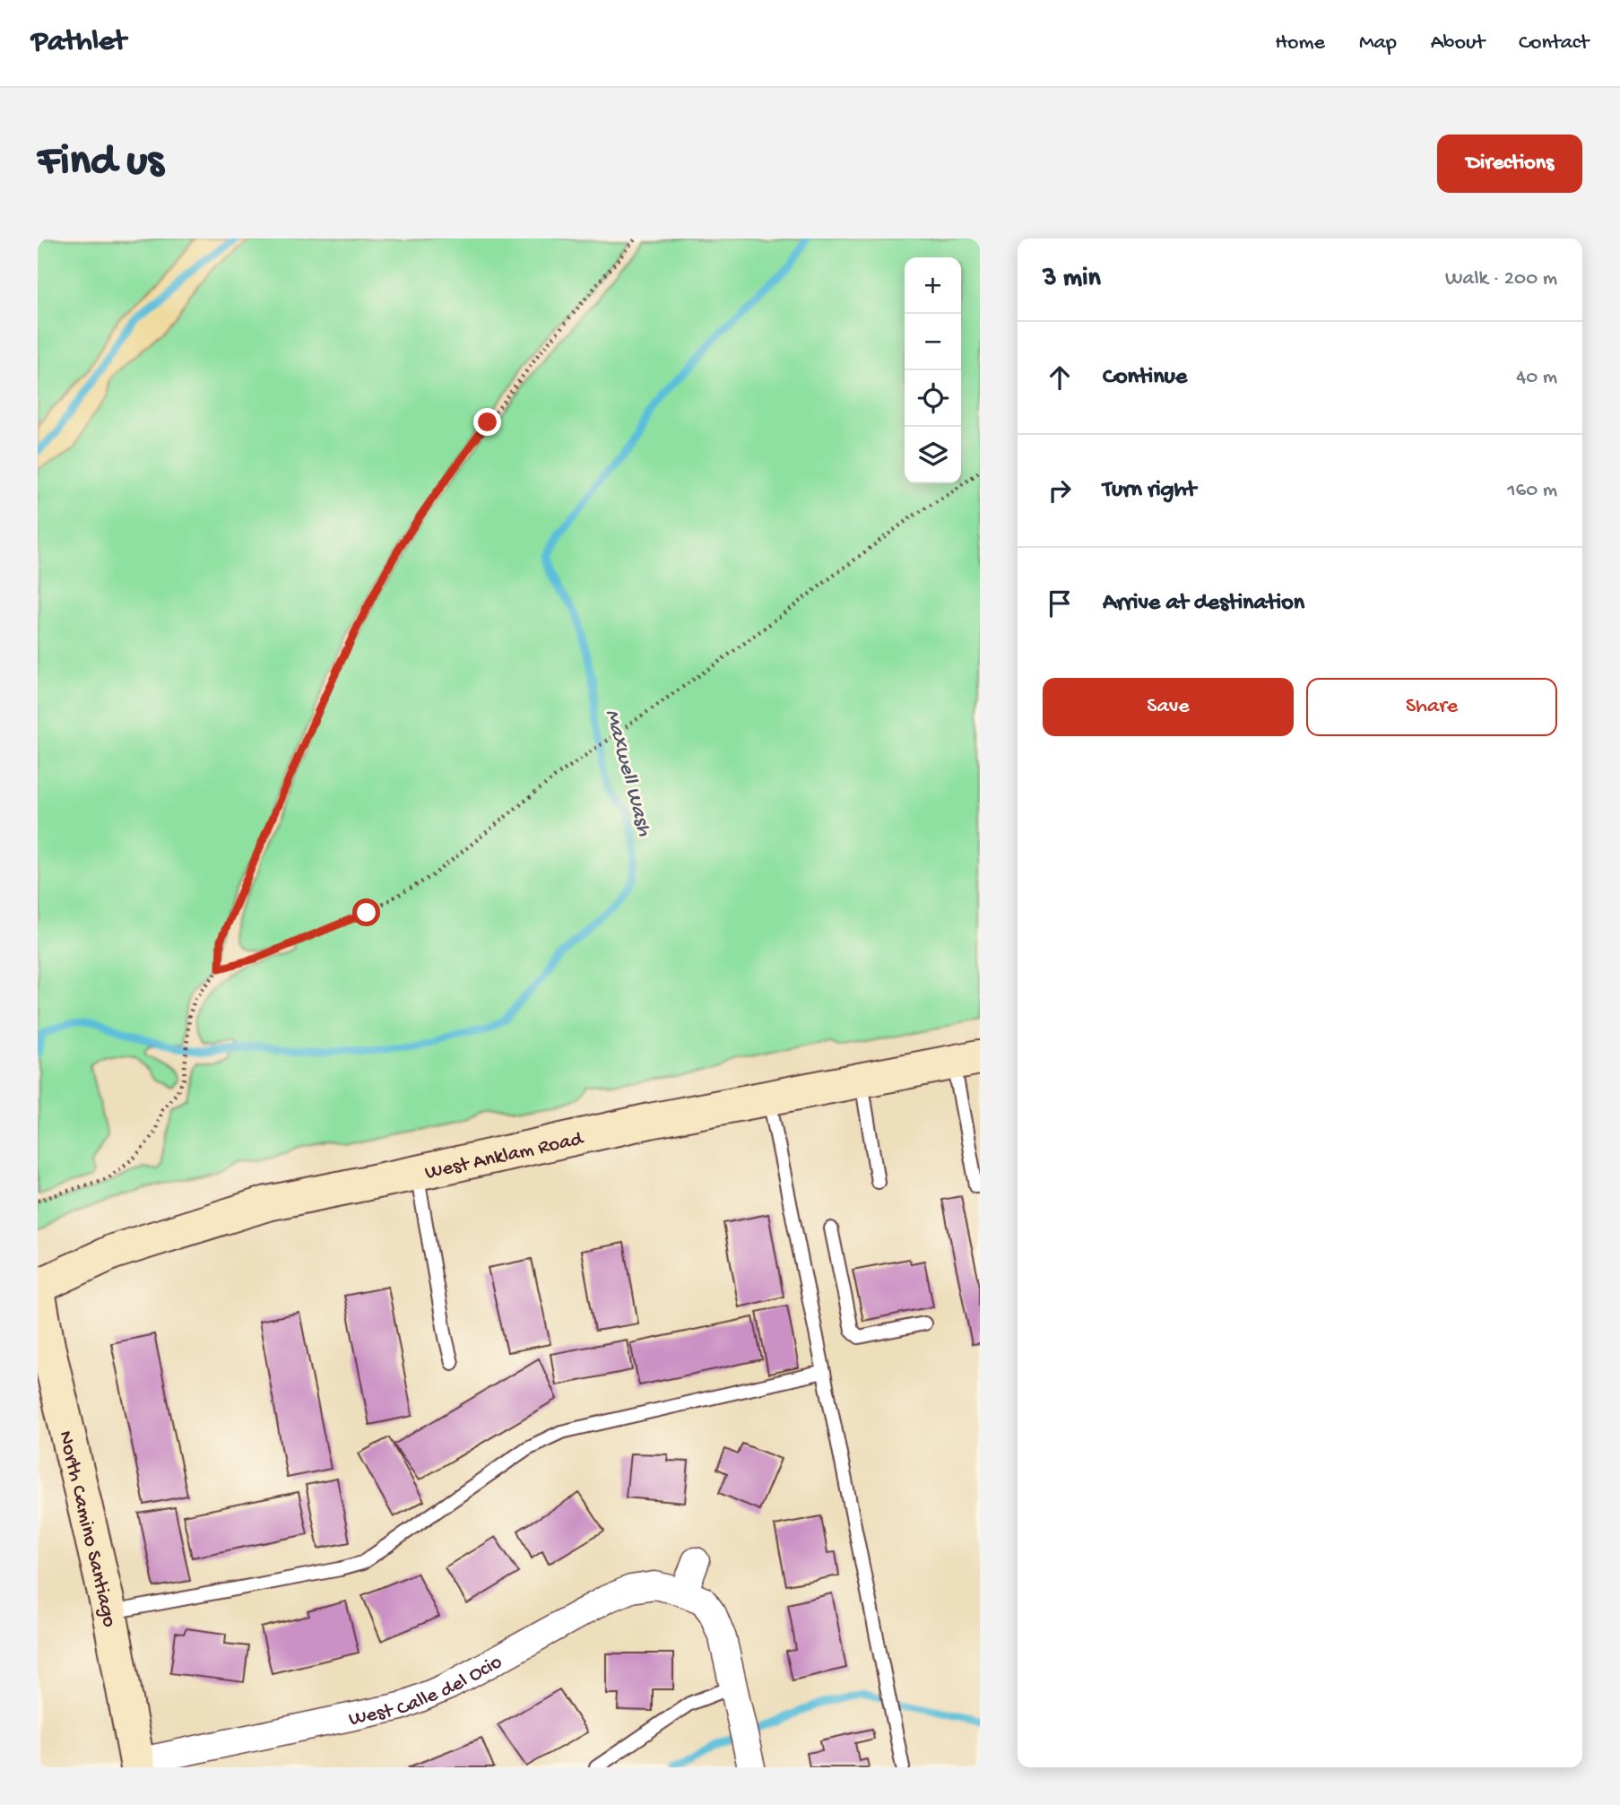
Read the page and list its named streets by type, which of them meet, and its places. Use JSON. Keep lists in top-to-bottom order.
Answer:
{
  "streets": {
    "main road": ["West Anklam Road", "North Camino Santiago"],
    "street": ["West Calle del Ocio"]
  },
  "crossings": [
    ["North Camino Santiago", "West Calle del Ocio"]
  ],
  "water": ["Maxwell Wash"],
  "page": {
    "header": "Pathlet",
    "nav": [
      "Home",
      "Map",
      "About",
      "Contact"
    ],
    "buttons": [
      "Directions",
      ["Save", "Share"]
    ],
    "title": "Find us",
    "heading": ["3 min", "Walk · 200 m"],
    "map_buttons": ["+", "−"],
    "list": [
      ["Continue", "40 m"],
      ["Turn right", "160 m"],
      "Arrive at destination"
    ]
  }
}
